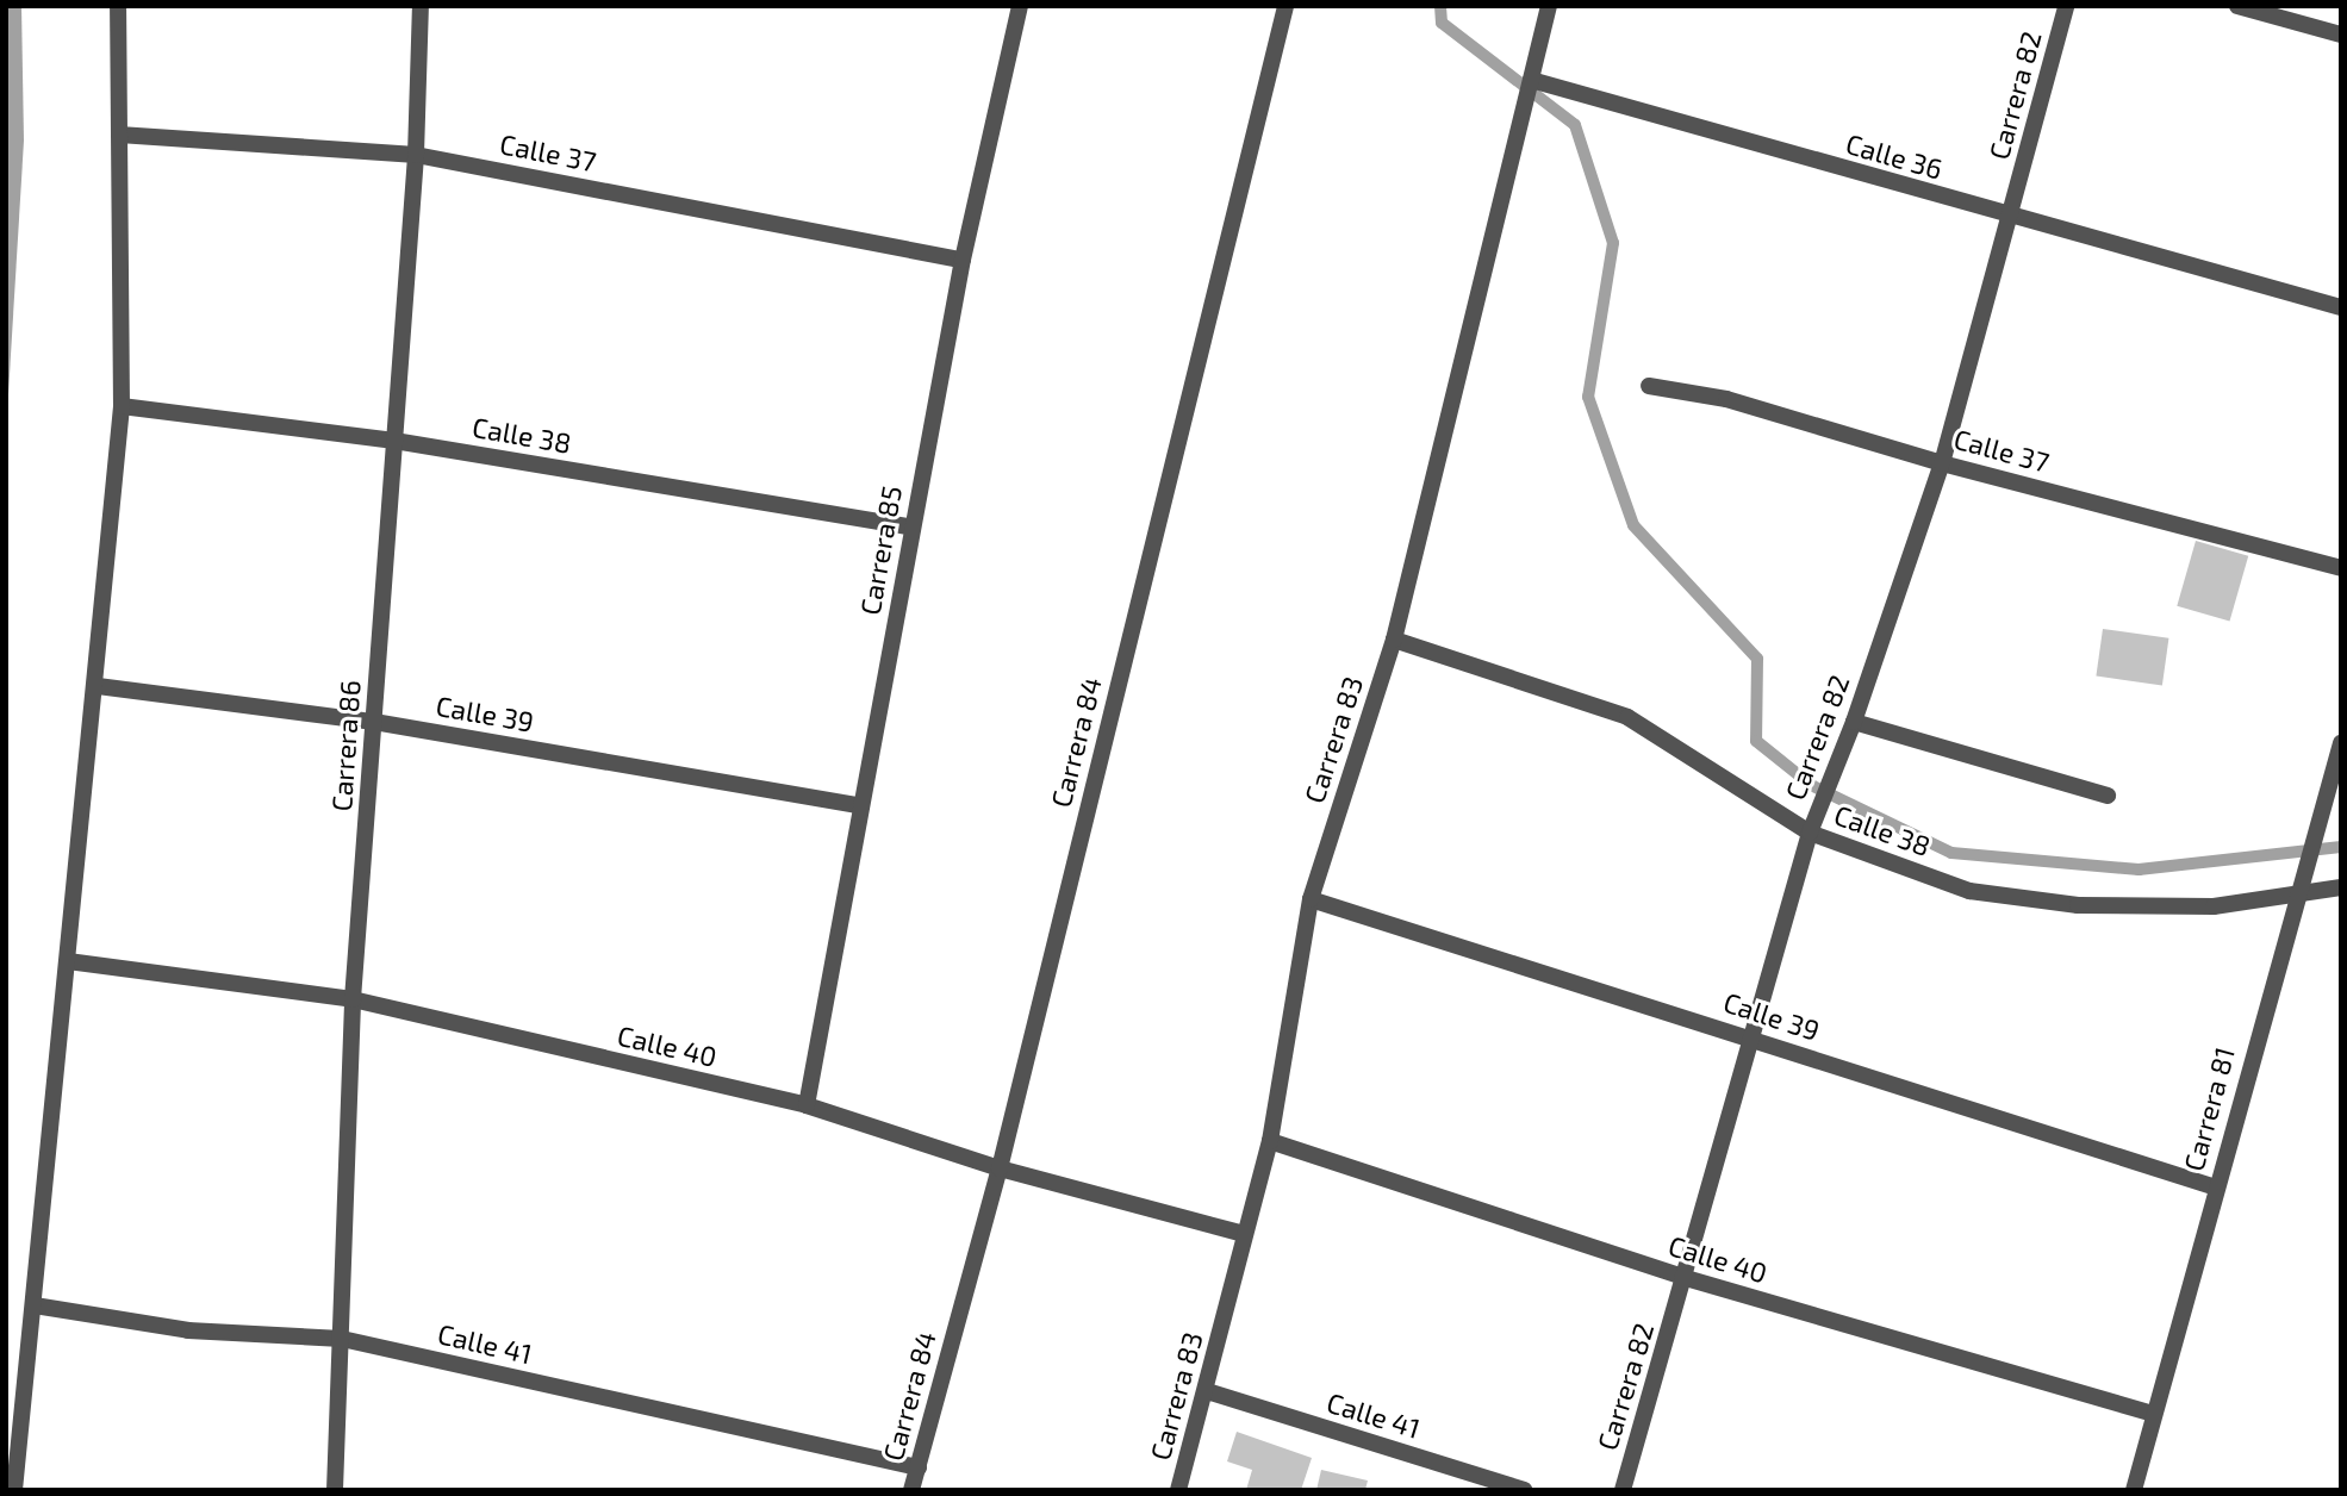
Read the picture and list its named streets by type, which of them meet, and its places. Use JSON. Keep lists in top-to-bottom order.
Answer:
{
  "streets": {
    "street": [
      "Carrera 82",
      "Calle 37",
      "Calle 36",
      "Calle 38",
      "Carrera 85",
      "Calle 39",
      "Carrera 83",
      "Carrera 84",
      "Carrera 86",
      "Calle 40",
      "Carrera 81",
      "Calle 41"
    ]
  },
  "crossings": [
    ["Carrera 82", "Calle 37"],
    ["Carrera 82", "Calle 36"],
    ["Carrera 82", "Calle 38"],
    ["Carrera 82", "Calle 39"],
    ["Carrera 82", "Calle 40"],
    ["Calle 37", "Carrera 85"],
    ["Calle 37", "Carrera 86"],
    ["Calle 36", "Carrera 83"],
    ["Calle 38", "Carrera 85"],
    ["Calle 38", "Carrera 83"],
    ["Calle 38", "Carrera 86"],
    ["Calle 38", "Carrera 81"],
    ["Carrera 85", "Calle 39"],
    ["Carrera 85", "Calle 40"],
    ["Calle 39", "Carrera 83"],
    ["Calle 39", "Carrera 86"],
    ["Calle 39", "Carrera 81"],
    ["Carrera 83", "Calle 40"],
    ["Carrera 83", "Calle 41"],
    ["Carrera 84", "Calle 40"],
    ["Carrera 84", "Calle 41"],
    ["Carrera 86", "Calle 40"],
    ["Carrera 86", "Calle 41"],
    ["Calle 40", "Carrera 81"]
  ]
}
